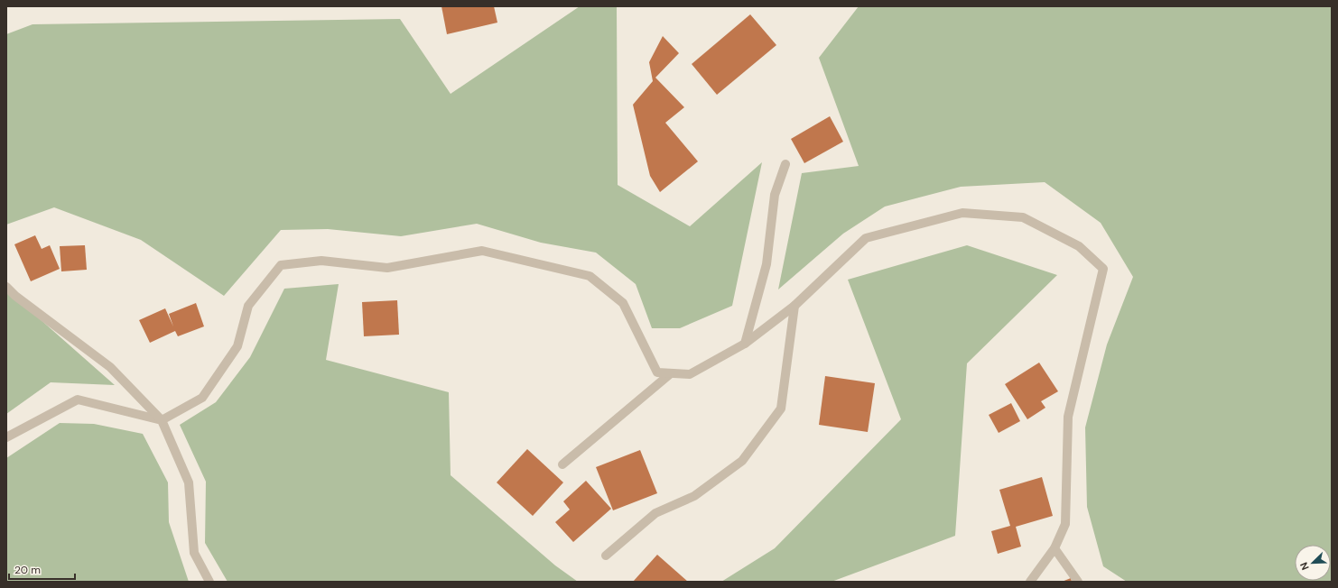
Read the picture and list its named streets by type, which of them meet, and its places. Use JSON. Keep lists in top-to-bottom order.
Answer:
{
  "scale_bar": "20 m",
  "north": "bottom left"
}
